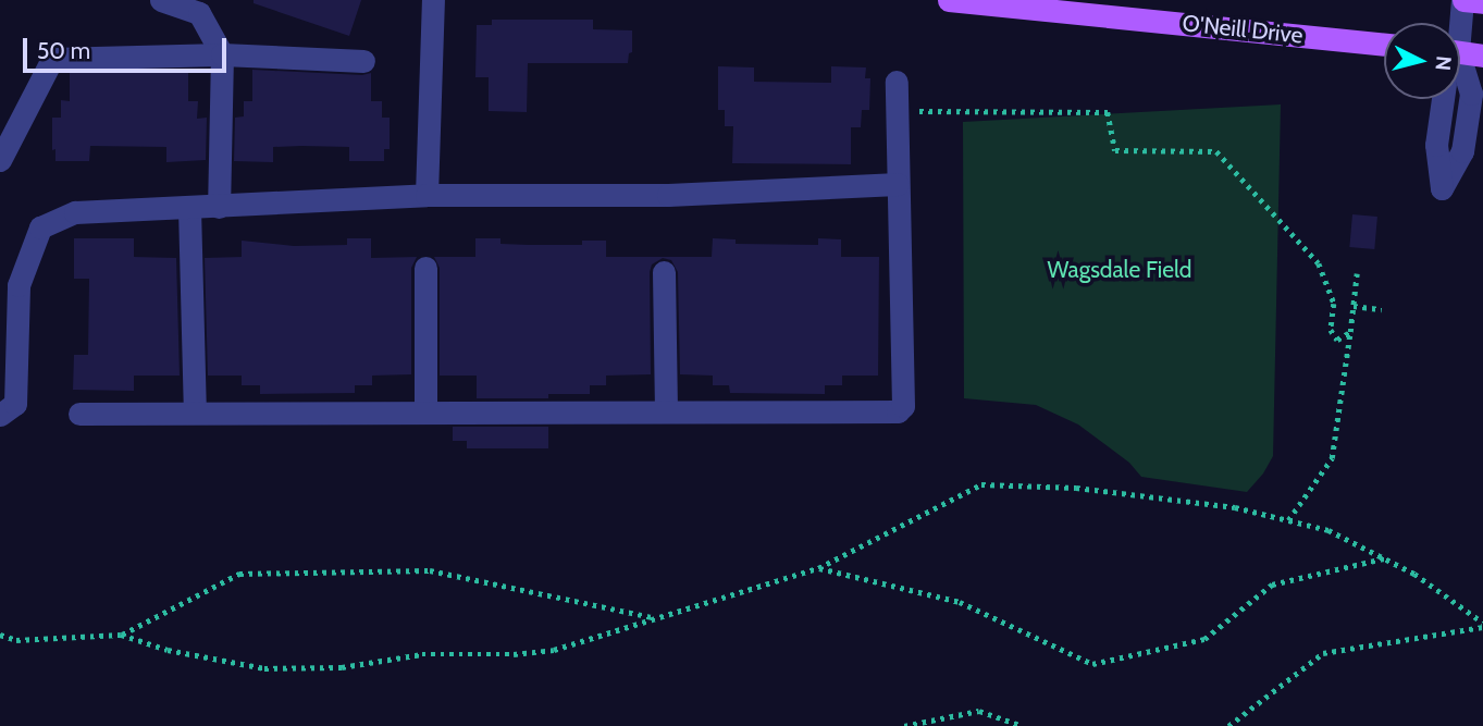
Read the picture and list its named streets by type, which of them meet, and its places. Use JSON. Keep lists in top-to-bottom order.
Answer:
{
  "streets": {
    "main road": ["O'Neill Drive"]
  },
  "parks": ["Wagsdale Field"],
  "scale_bar": "50 m",
  "north": "right"
}
